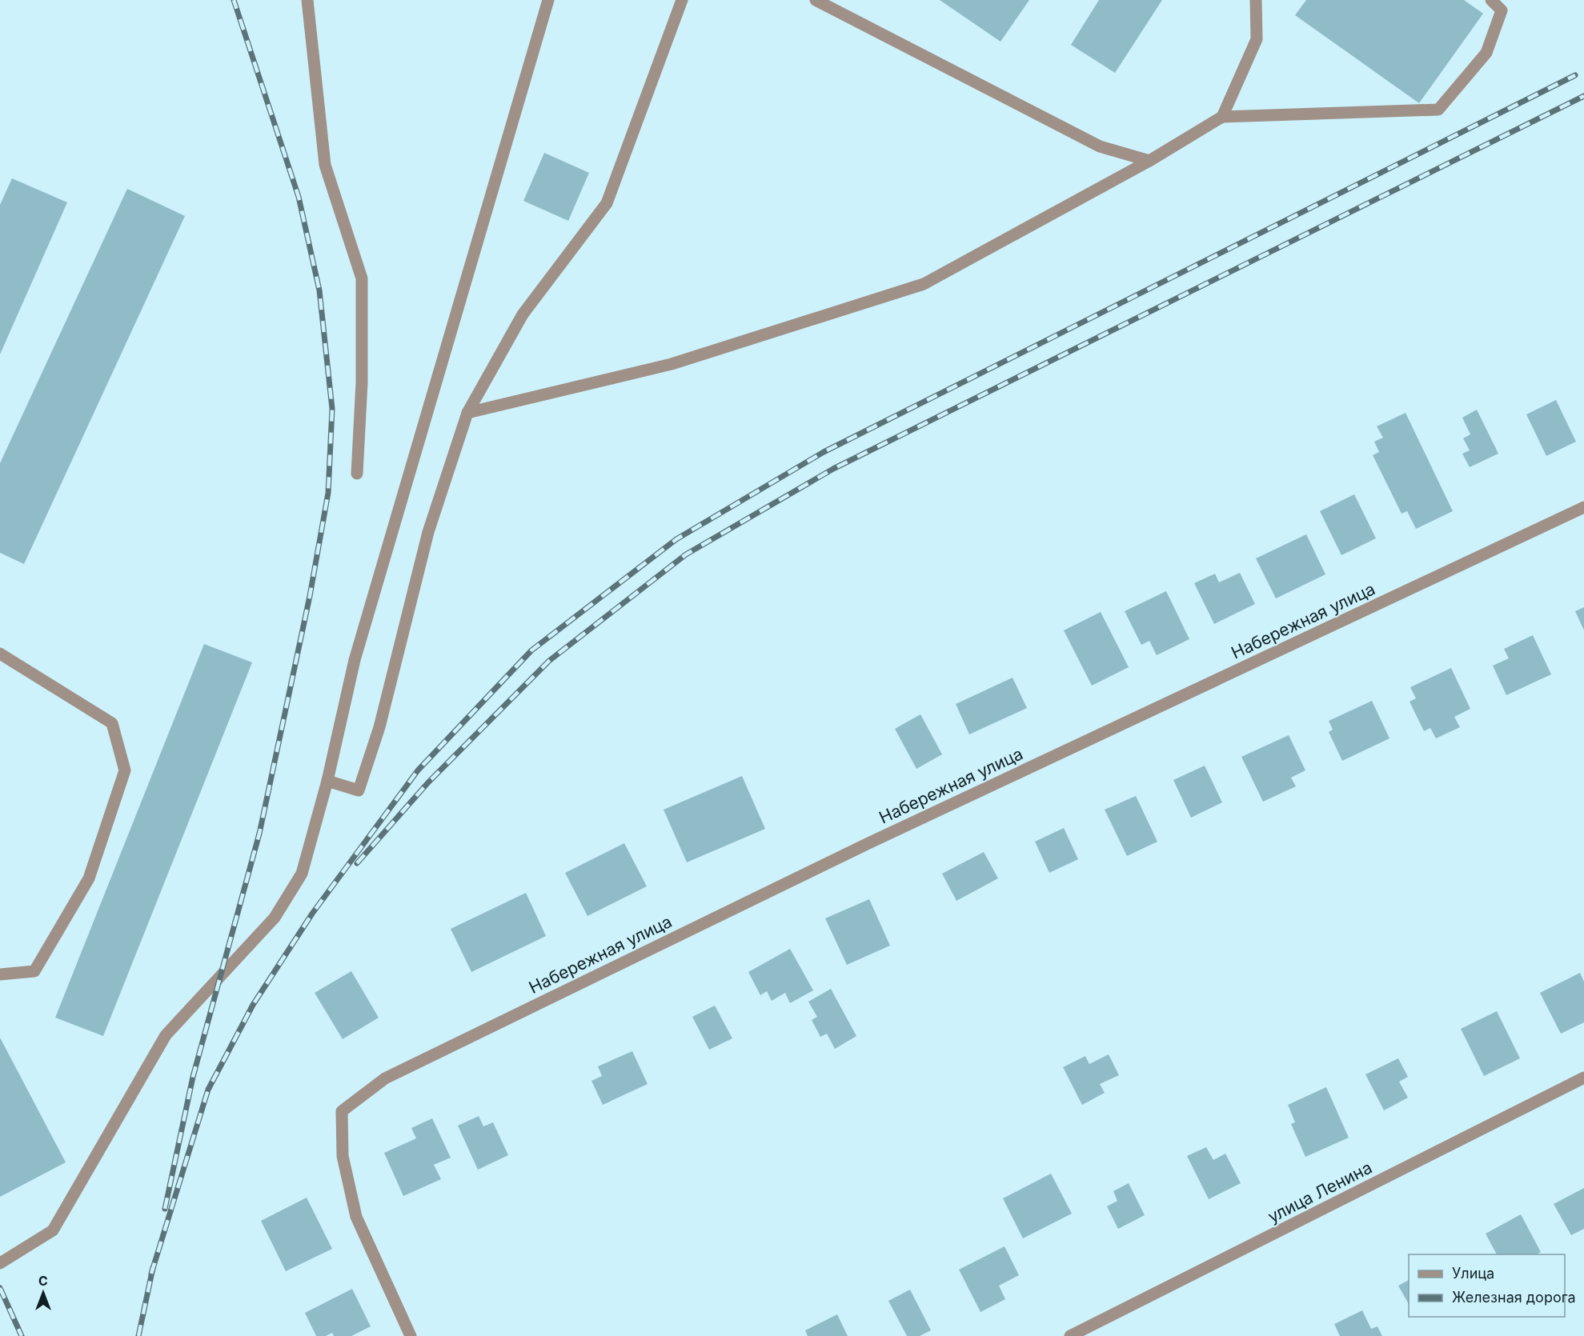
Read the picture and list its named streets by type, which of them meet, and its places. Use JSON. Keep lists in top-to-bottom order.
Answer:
{
  "streets": {
    "street": ["Набережная улица", "улица Ленина"]
  },
  "legend": ["Улица", "Железная дорога"],
  "north": "top"
}
